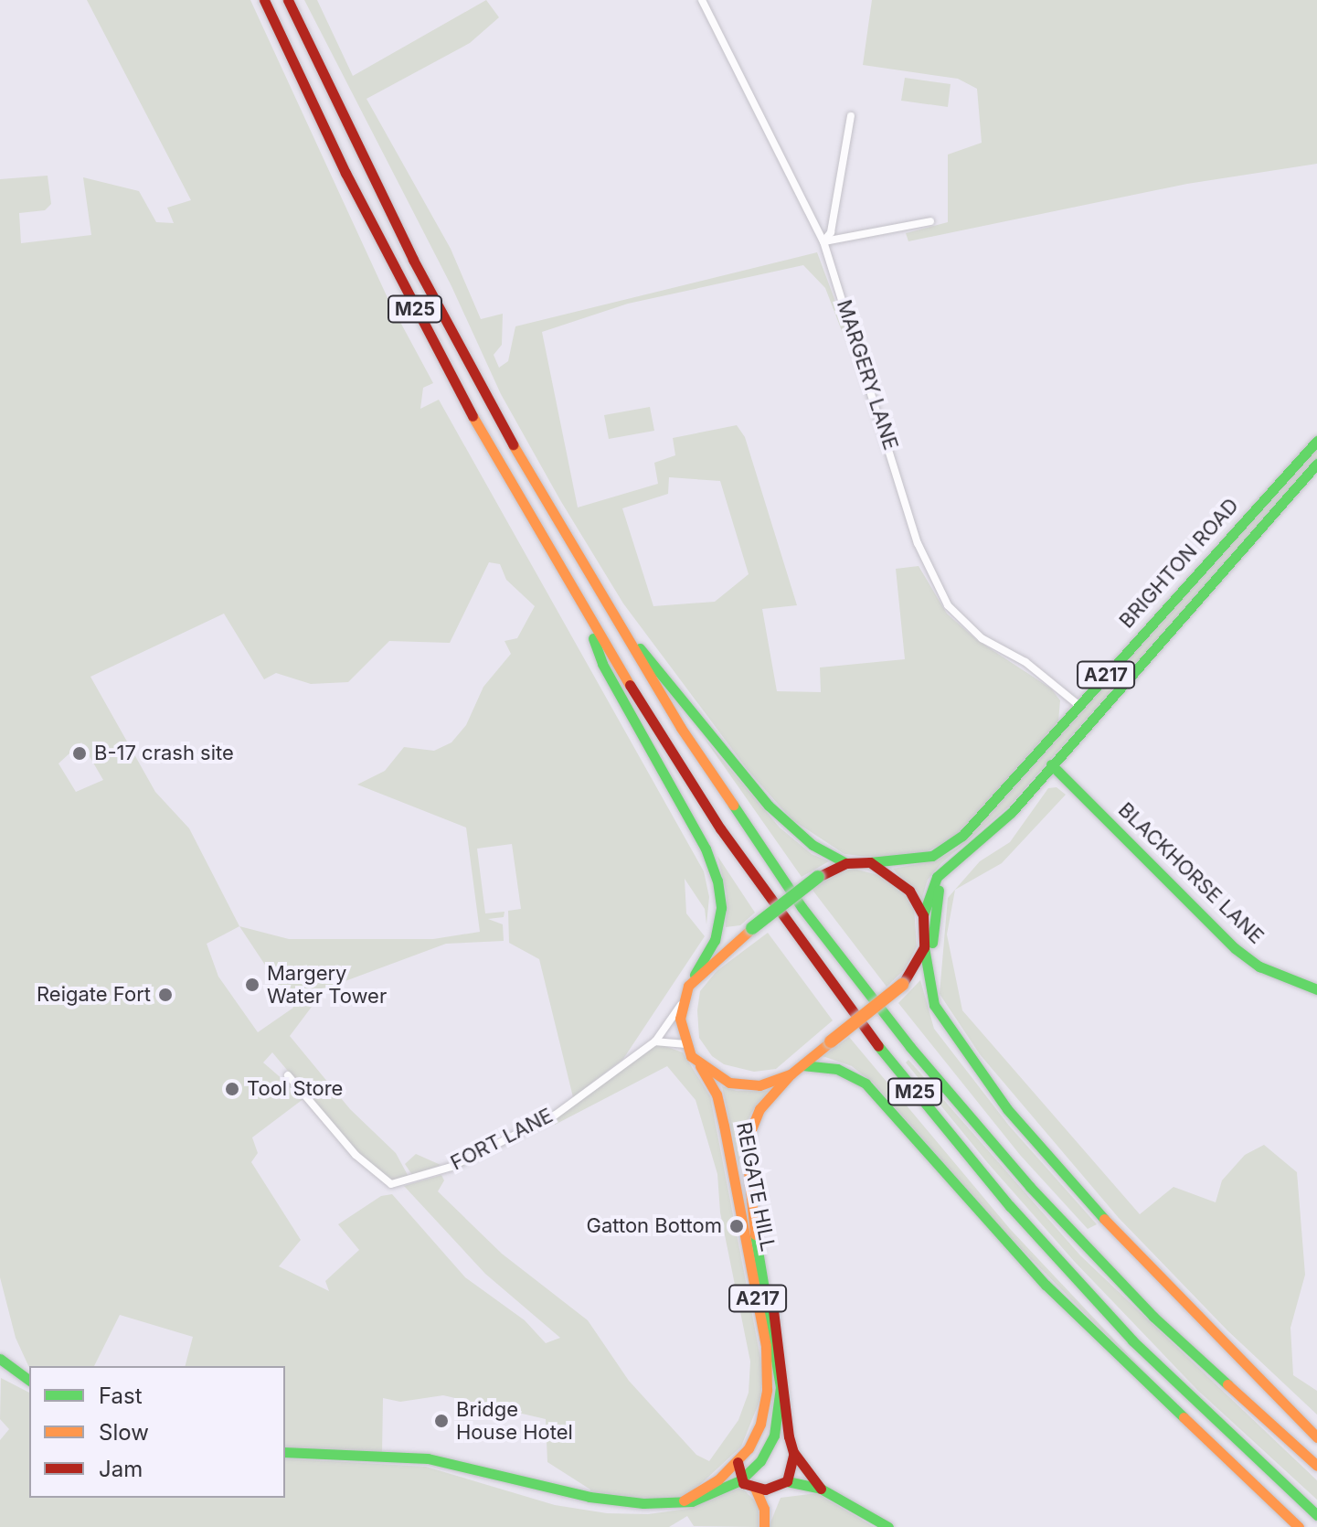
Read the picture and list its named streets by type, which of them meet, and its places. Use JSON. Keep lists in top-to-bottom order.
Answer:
{
  "streets": {
    "main road": [
      "M25",
      "BRIGHTON ROAD",
      "A217",
      "BLACKHORSE LANE",
      "REIGATE HILL"
    ],
    "street": ["MARGERY LANE", "FORT LANE"]
  },
  "crossings": [
    ["M25", "BRIGHTON ROAD"],
    ["M25", "REIGATE HILL"],
    ["MARGERY LANE", "BRIGHTON ROAD"],
    ["BRIGHTON ROAD", "BLACKHORSE LANE"]
  ],
  "places": [
    "B-17 crash site",
    "Margery Water Tower",
    "Reigate Fort",
    "Tool Store",
    "Gatton Bottom",
    "Bridge House Hotel"
  ],
  "legend": ["Fast", "Slow", "Jam"]
}
